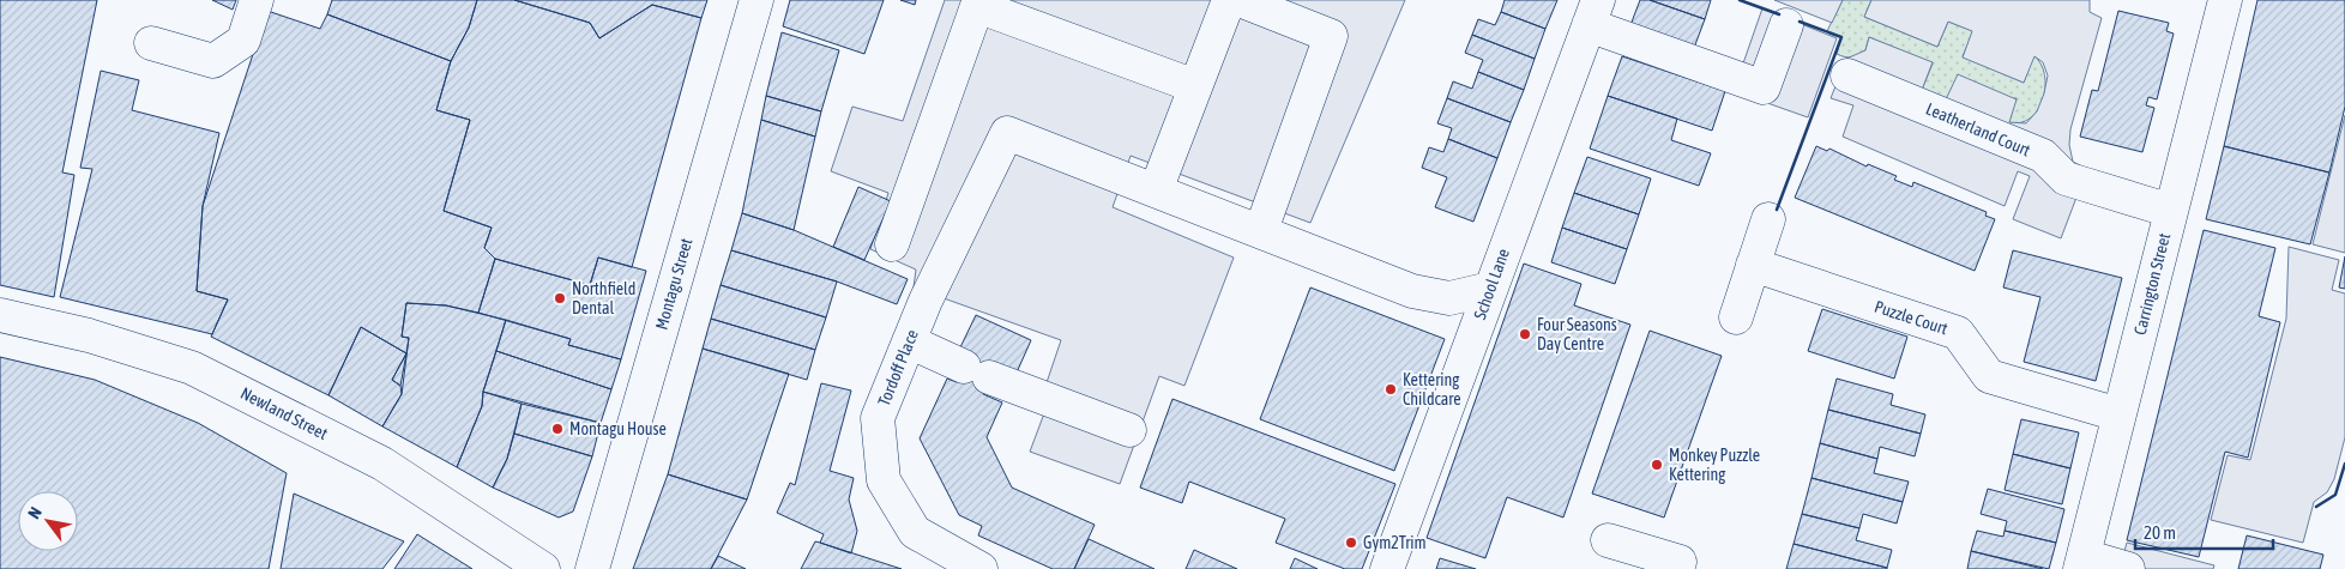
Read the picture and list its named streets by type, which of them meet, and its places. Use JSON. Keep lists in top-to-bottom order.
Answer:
{
  "streets": {
    "street": [
      "Leatherland Court",
      "Montagu Street",
      "School Lane",
      "Carrington Street",
      "Puzzle Court",
      "Tordoff Place",
      "Newland Street"
    ]
  },
  "crossings": [
    ["Leatherland Court", "Carrington Street"],
    ["Carrington Street", "Puzzle Court"]
  ],
  "places": [
    "Northfield Dental",
    "Four Seasons Day Centre",
    "Kettering Childcare",
    "Montagu House",
    "Monkey Puzzle Kettering",
    "Gym2Trim"
  ],
  "scale_bar": "20 m",
  "north": "top left"
}
